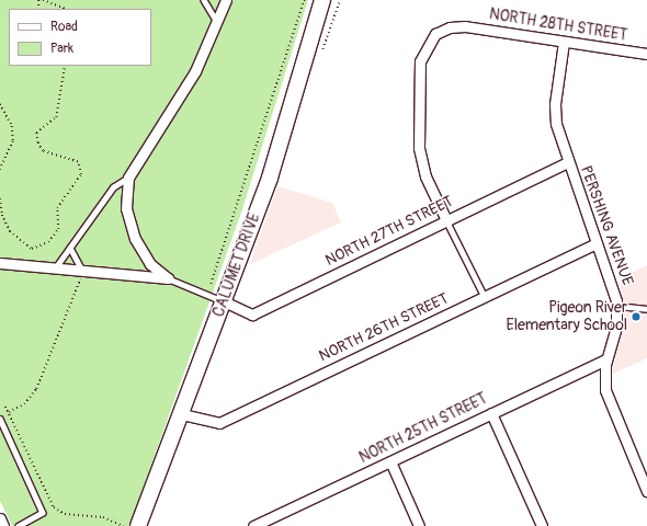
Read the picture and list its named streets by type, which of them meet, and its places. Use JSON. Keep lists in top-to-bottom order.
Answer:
{
  "streets": {
    "main road": ["CALUMET DRIVE"],
    "street": [
      "NORTH 28TH STREET",
      "PERSHING AVENUE",
      "NORTH 27TH STREET",
      "NORTH 26TH STREET",
      "NORTH 25TH STREET"
    ]
  },
  "crossings": [
    ["NORTH 28TH STREET", "PERSHING AVENUE"],
    ["NORTH 28TH STREET", "NORTH 27TH STREET"],
    ["PERSHING AVENUE", "NORTH 27TH STREET"],
    ["PERSHING AVENUE", "NORTH 26TH STREET"],
    ["PERSHING AVENUE", "NORTH 25TH STREET"],
    ["NORTH 27TH STREET", "CALUMET DRIVE"],
    ["CALUMET DRIVE", "NORTH 26TH STREET"]
  ],
  "places": ["Pigeon River Elementary School"],
  "legend": ["Road", "Park"]
}
